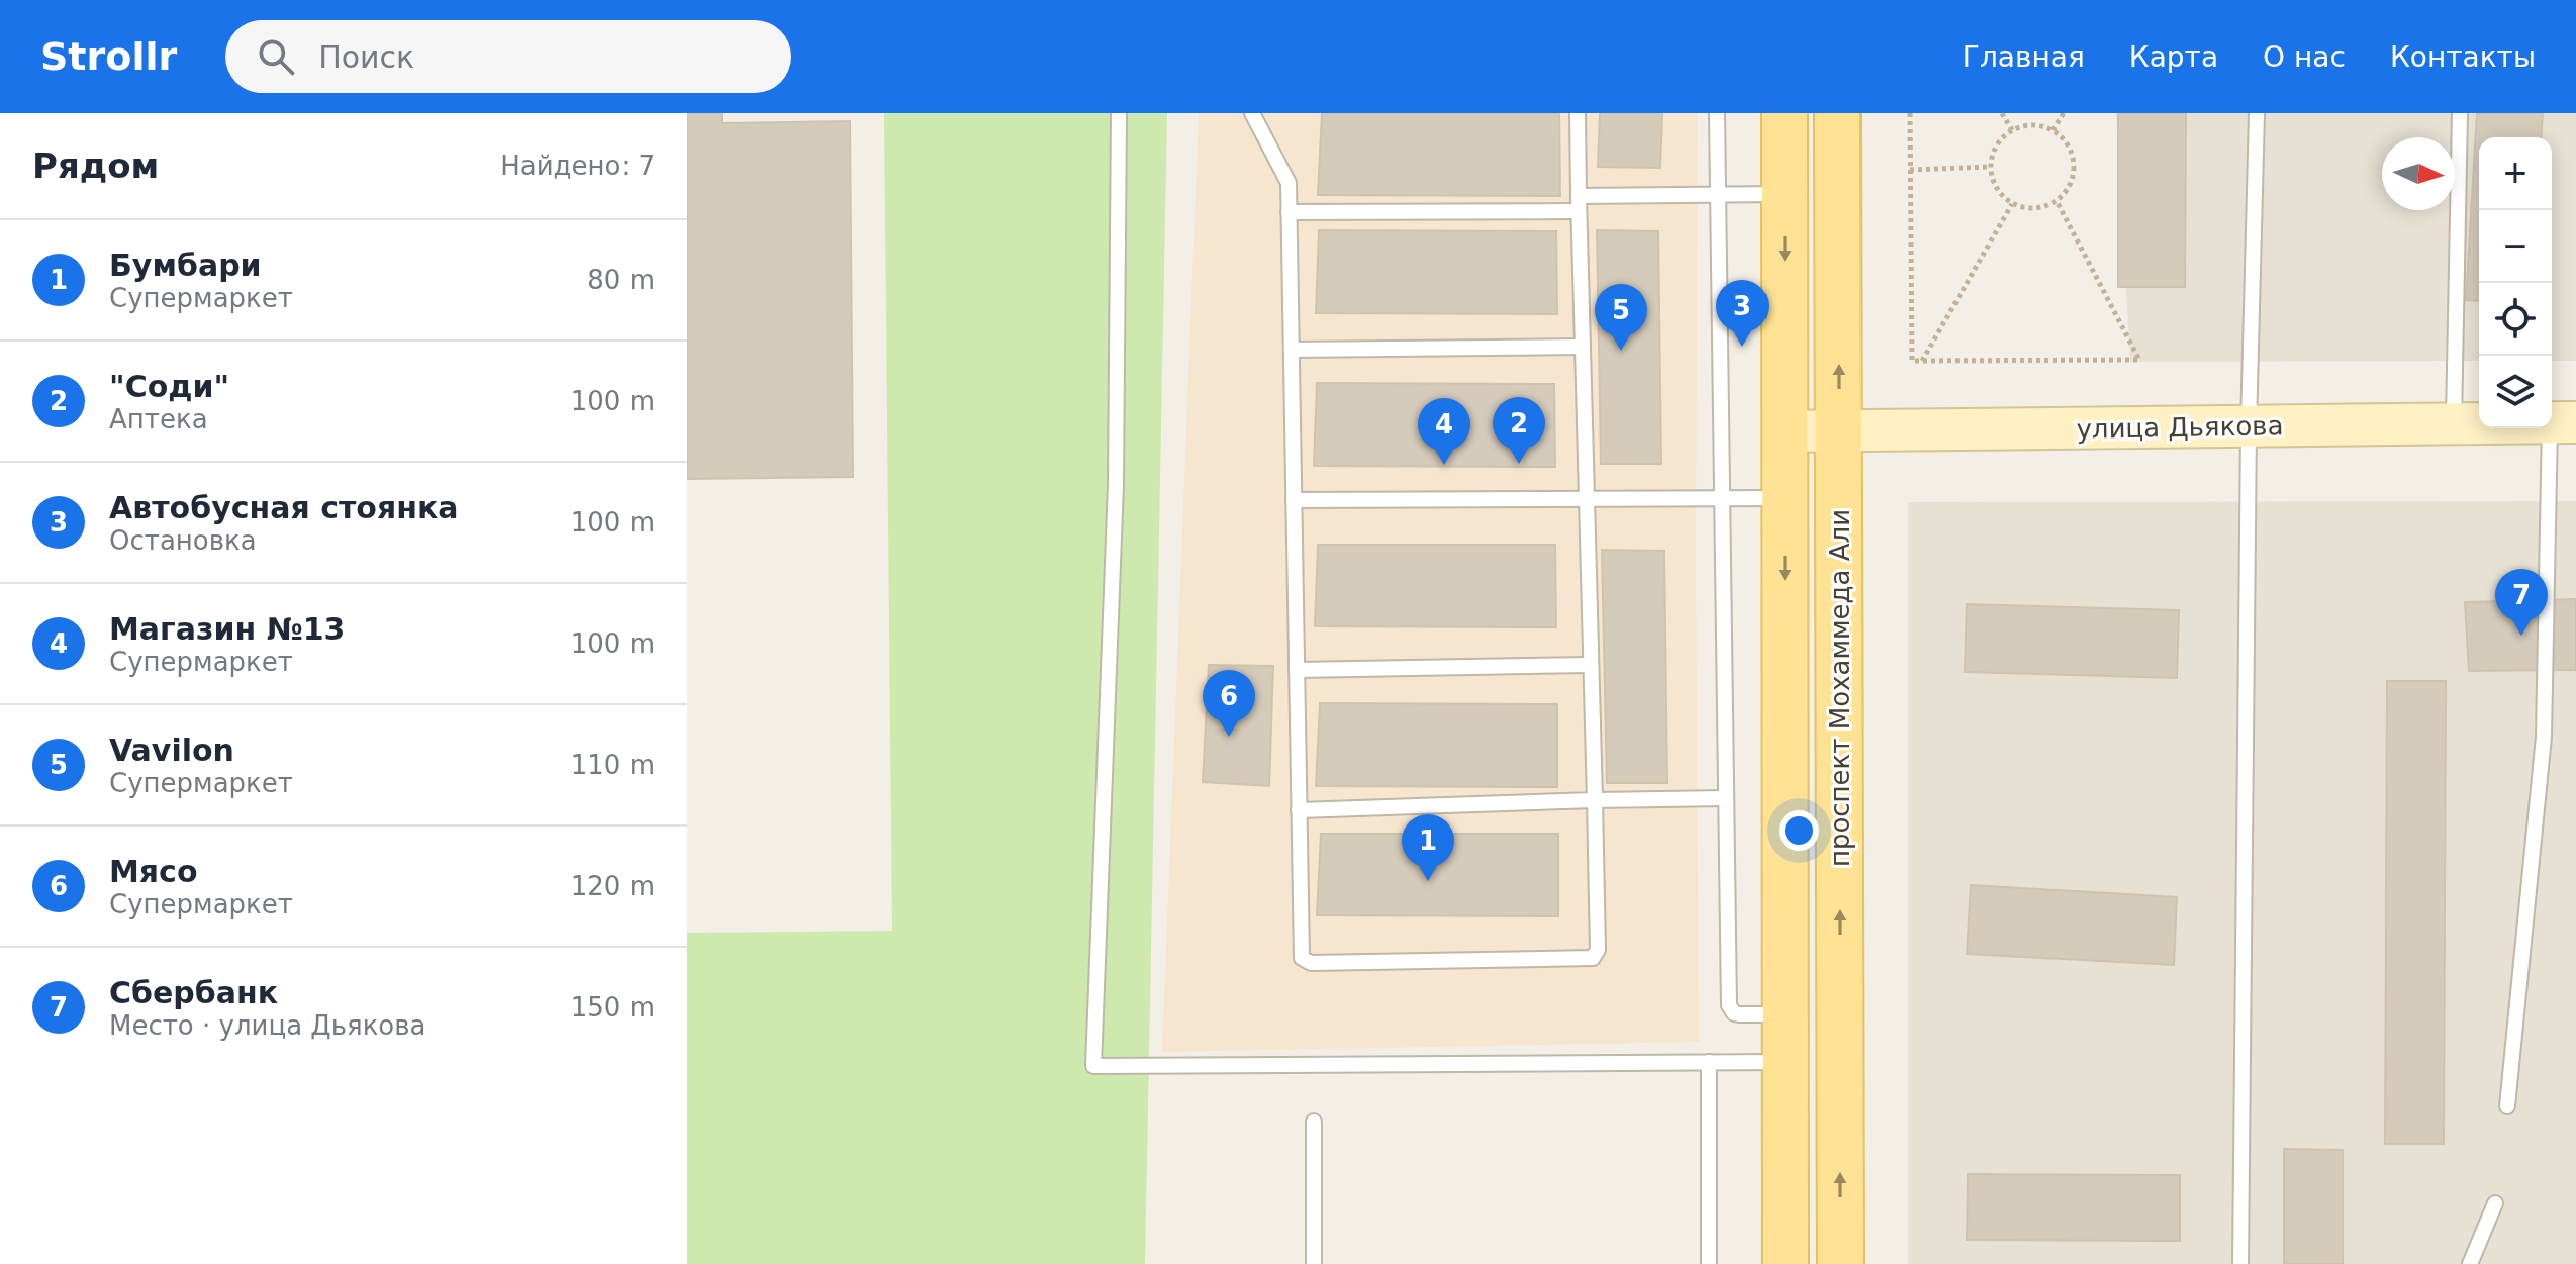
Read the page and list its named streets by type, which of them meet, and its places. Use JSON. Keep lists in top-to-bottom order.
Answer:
{
  "streets": {
    "main road": ["проспект Мохаммеда Али"],
    "street": ["улица Дьякова"]
  },
  "crossings": [
    ["улица Дьякова", "проспект Мохаммеда Али"]
  ],
  "north": "right",
  "page": {
    "header": "Strollr",
    "search": "Поиск",
    "nav": [
      "Главная",
      "Карта",
      "О нас",
      "Контакты"
    ],
    "heading": ["Рядом", "Найдено: 7"],
    "map_buttons": ["+", "−"],
    "list": [
      {
        "mark": "1",
        "name": "Бумбари",
        "note": "Супермаркет",
        "value": "80 m"
      },
      {
        "mark": "2",
        "name": "\"Соди\"",
        "note": "Аптека",
        "value": "100 m"
      },
      {
        "mark": "3",
        "name": "Автобусная стоянка",
        "note": "Остановка",
        "value": "100 m"
      },
      {
        "mark": "4",
        "name": "Магазин №13",
        "note": "Супермаркет",
        "value": "100 m"
      },
      {
        "mark": "5",
        "name": "Vavilon",
        "note": "Супермаркет",
        "value": "110 m"
      },
      {
        "mark": "6",
        "name": "Мясо",
        "note": "Супермаркет",
        "value": "120 m"
      },
      {
        "mark": "7",
        "name": "Сбербанк",
        "note": "Место · улица Дьякова",
        "value": "150 m"
      }
    ],
    "pins": [
      "3",
      "5",
      "2",
      "4",
      "7",
      "6",
      "1"
    ]
  }
}
